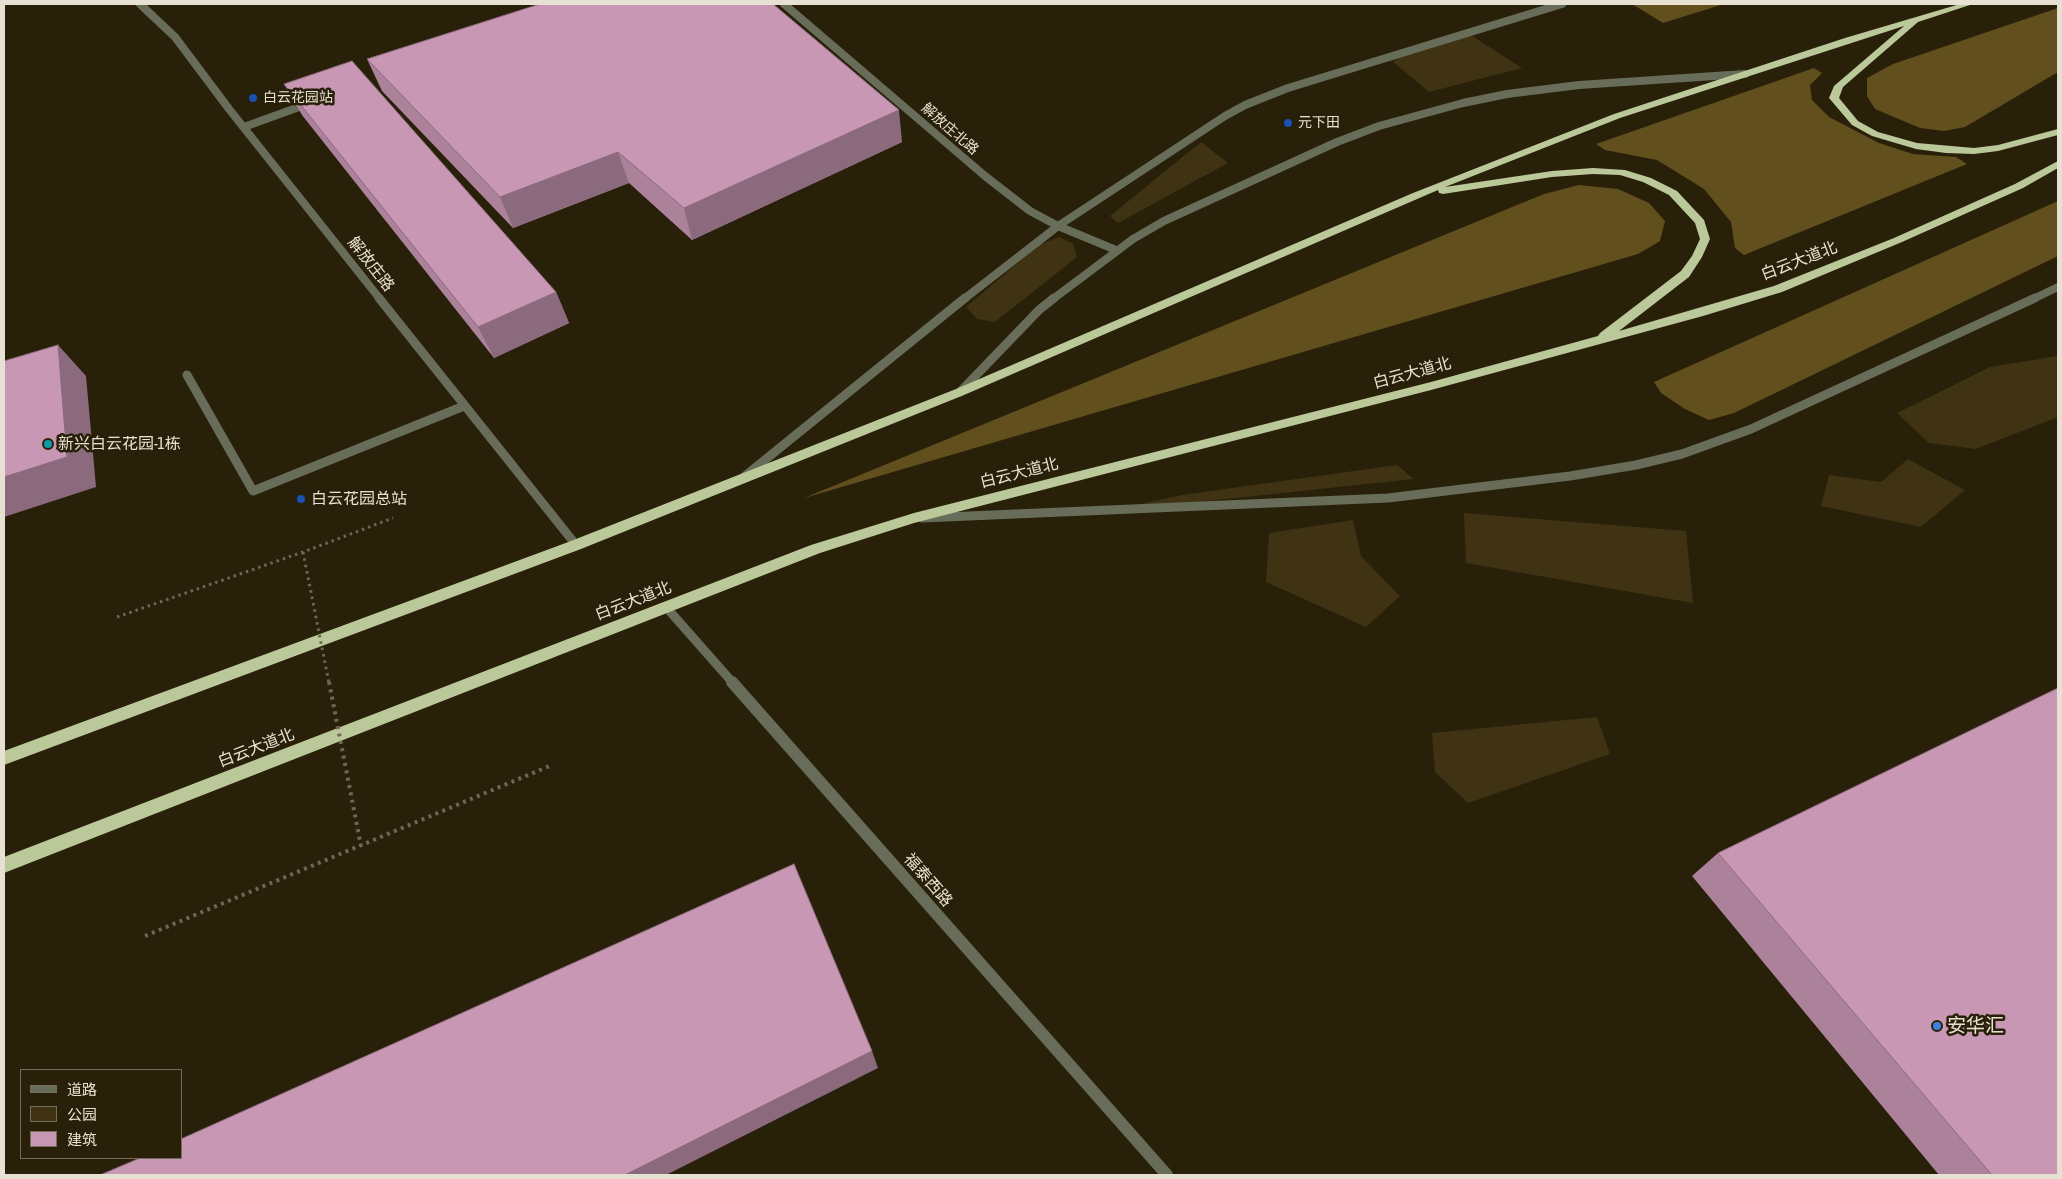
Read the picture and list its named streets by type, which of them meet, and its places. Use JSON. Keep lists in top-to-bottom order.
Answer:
{
  "streets": {
    "highway": ["白云大道北"],
    "street": ["解放庄北路", "解放庄路", "福泰西路"]
  },
  "crossings": [
    ["白云大道北", "福泰西路"]
  ],
  "places": [
    "白云花园站",
    "元下田",
    "新兴白云花园-1栋",
    "白云花园总站",
    "安华汇"
  ],
  "legend": ["道路", "公园", "建筑"]
}
